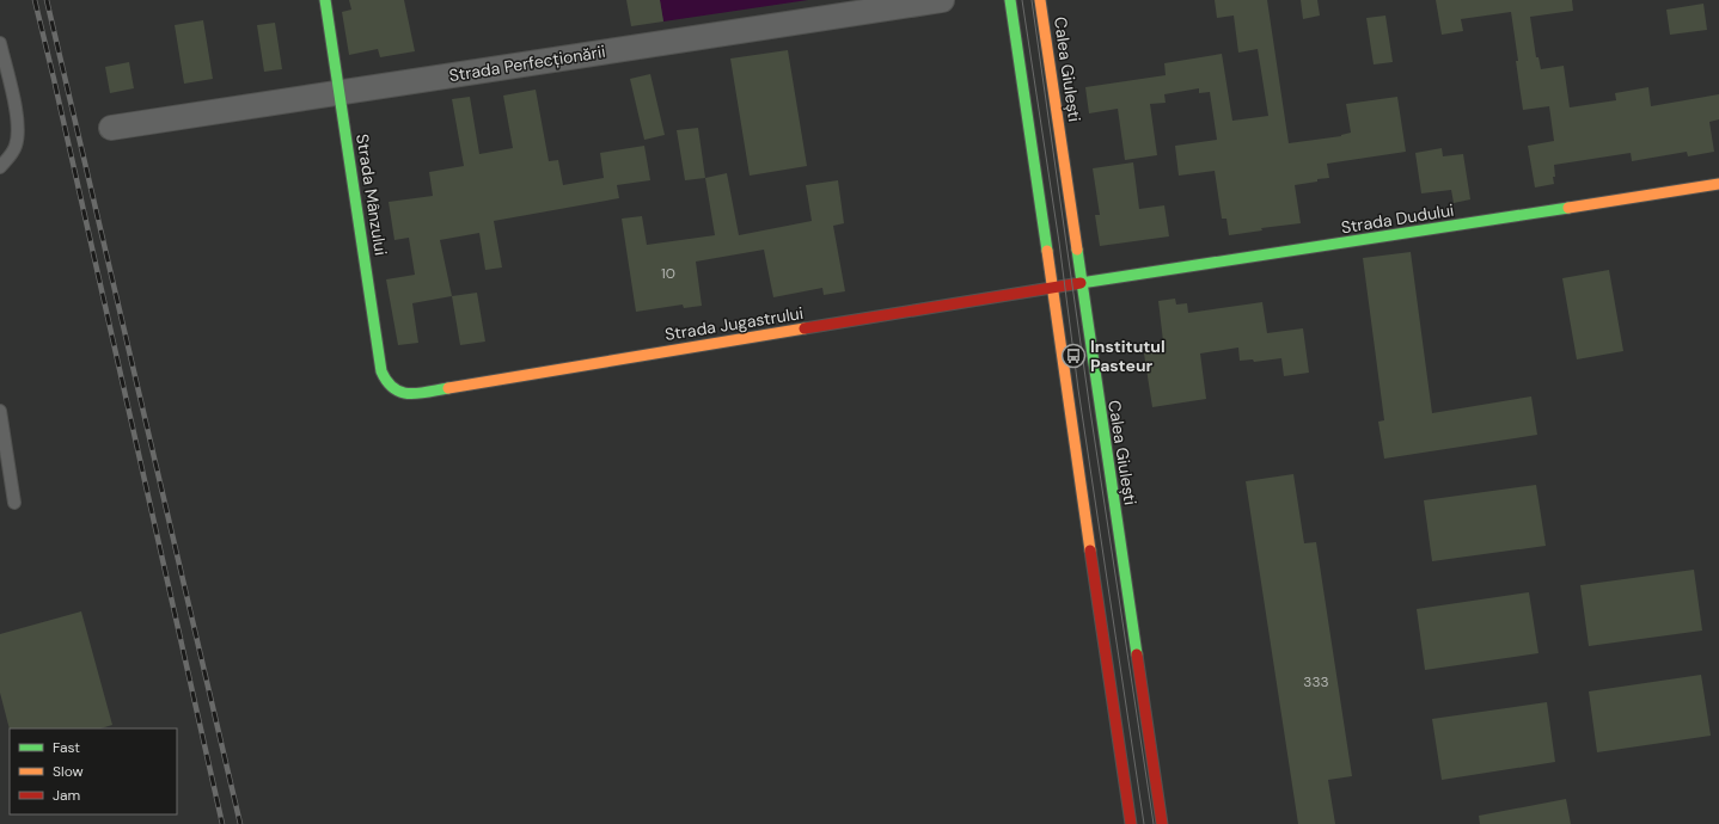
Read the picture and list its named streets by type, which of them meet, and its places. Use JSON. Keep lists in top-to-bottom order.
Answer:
{
  "streets": {
    "street": [
      "Strada Perfecționării",
      "Calea Giulești",
      "Strada Mânzului",
      "Strada Dudului",
      "Strada Jugastrului"
    ]
  },
  "crossings": [
    ["Strada Perfecționării", "Strada Mânzului"],
    ["Calea Giulești", "Strada Dudului"],
    ["Calea Giulești", "Strada Jugastrului"],
    ["Strada Mânzului", "Strada Jugastrului"],
    ["Strada Dudului", "Strada Jugastrului"]
  ],
  "places": {
    "bus stop": ["Institutul Pasteur"]
  },
  "house_numbers": ["10", "333"],
  "legend": ["Fast", "Slow", "Jam"]
}
